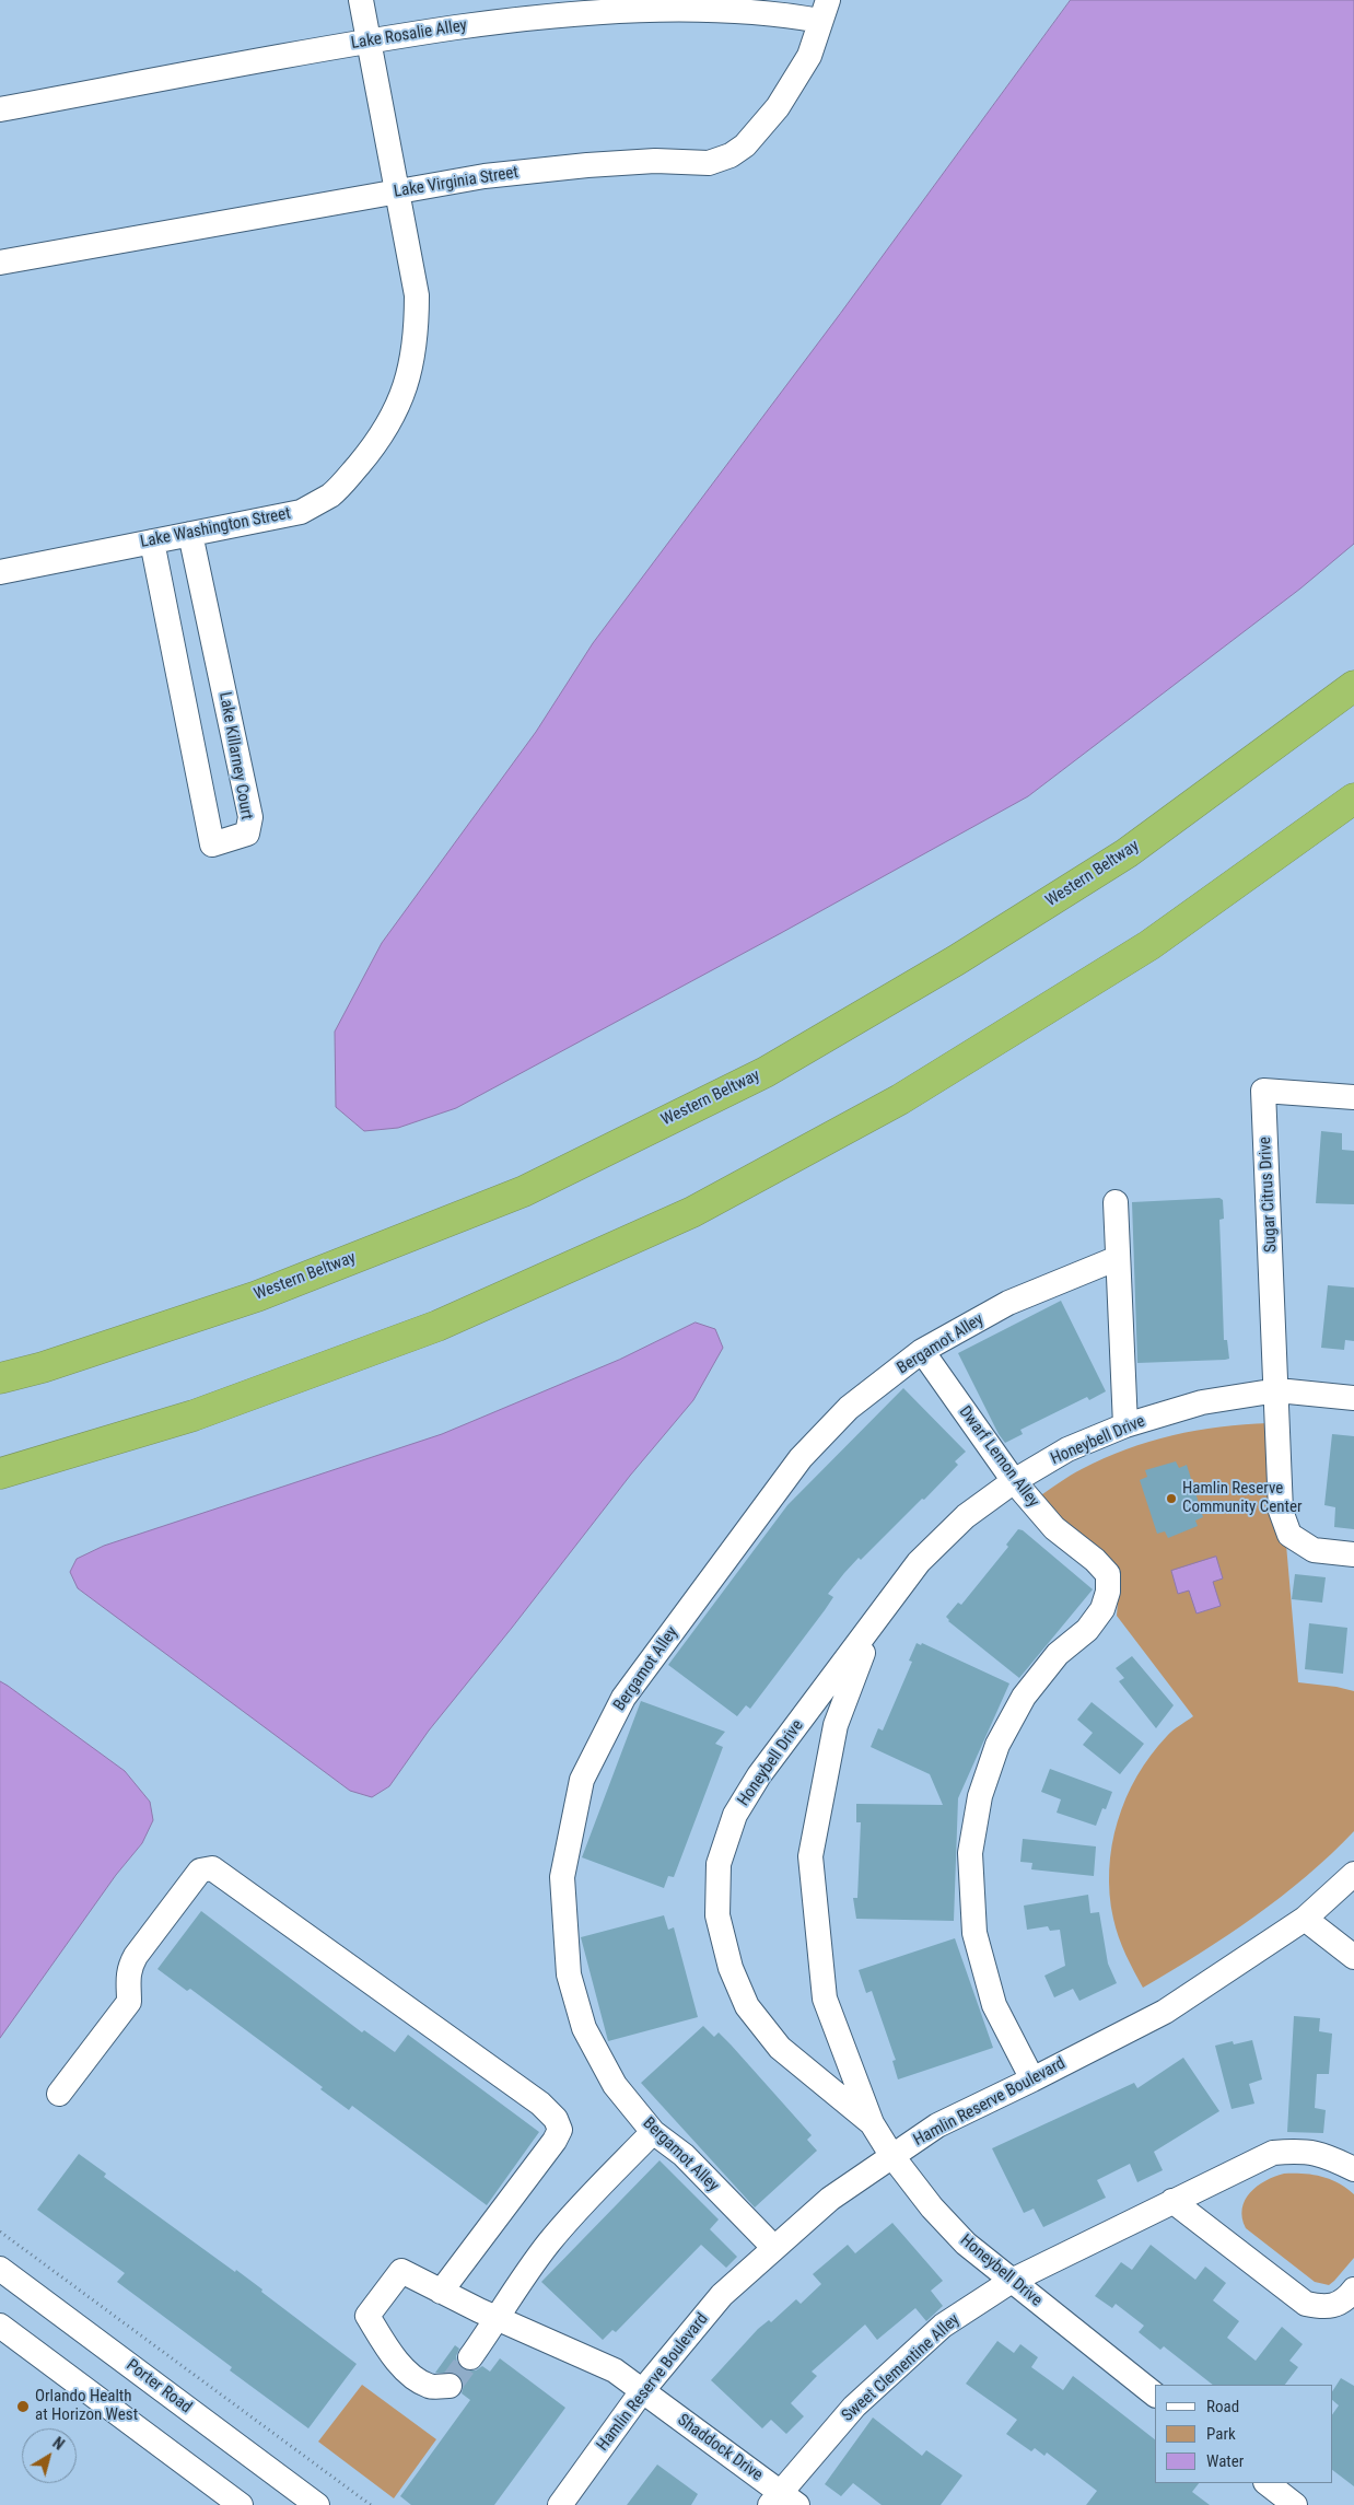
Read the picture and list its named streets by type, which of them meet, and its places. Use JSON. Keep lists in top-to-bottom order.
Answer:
{
  "streets": {
    "highway": ["Western Beltway"],
    "street": [
      "Lake Rosalie Alley",
      "Lake Virginia Street",
      "Lake Washington Street",
      "Lake Killarney Court",
      "Sugar Citrus Drive",
      "Bergamot Alley",
      "Honeybell Drive",
      "Dwarf Lemon Alley",
      "Hamlin Reserve Boulevard",
      "Sweet Clementine Alley",
      "Porter Road",
      "Shaddock Drive"
    ]
  },
  "crossings": [
    ["Lake Rosalie Alley", "Lake Virginia Street"],
    ["Lake Rosalie Alley", "Lake Washington Street"],
    ["Lake Virginia Street", "Lake Washington Street"],
    ["Lake Washington Street", "Lake Killarney Court"],
    ["Sugar Citrus Drive", "Honeybell Drive"],
    ["Bergamot Alley", "Dwarf Lemon Alley"],
    ["Bergamot Alley", "Hamlin Reserve Boulevard"],
    ["Honeybell Drive", "Dwarf Lemon Alley"],
    ["Honeybell Drive", "Hamlin Reserve Boulevard"],
    ["Honeybell Drive", "Sweet Clementine Alley"],
    ["Dwarf Lemon Alley", "Hamlin Reserve Boulevard"],
    ["Hamlin Reserve Boulevard", "Shaddock Drive"],
    ["Sweet Clementine Alley", "Shaddock Drive"]
  ],
  "places": ["Hamlin Reserve Community Center", "Orlando Health at Horizon West"],
  "legend": ["Road", "Park", "Water"],
  "north": "top right"
}
